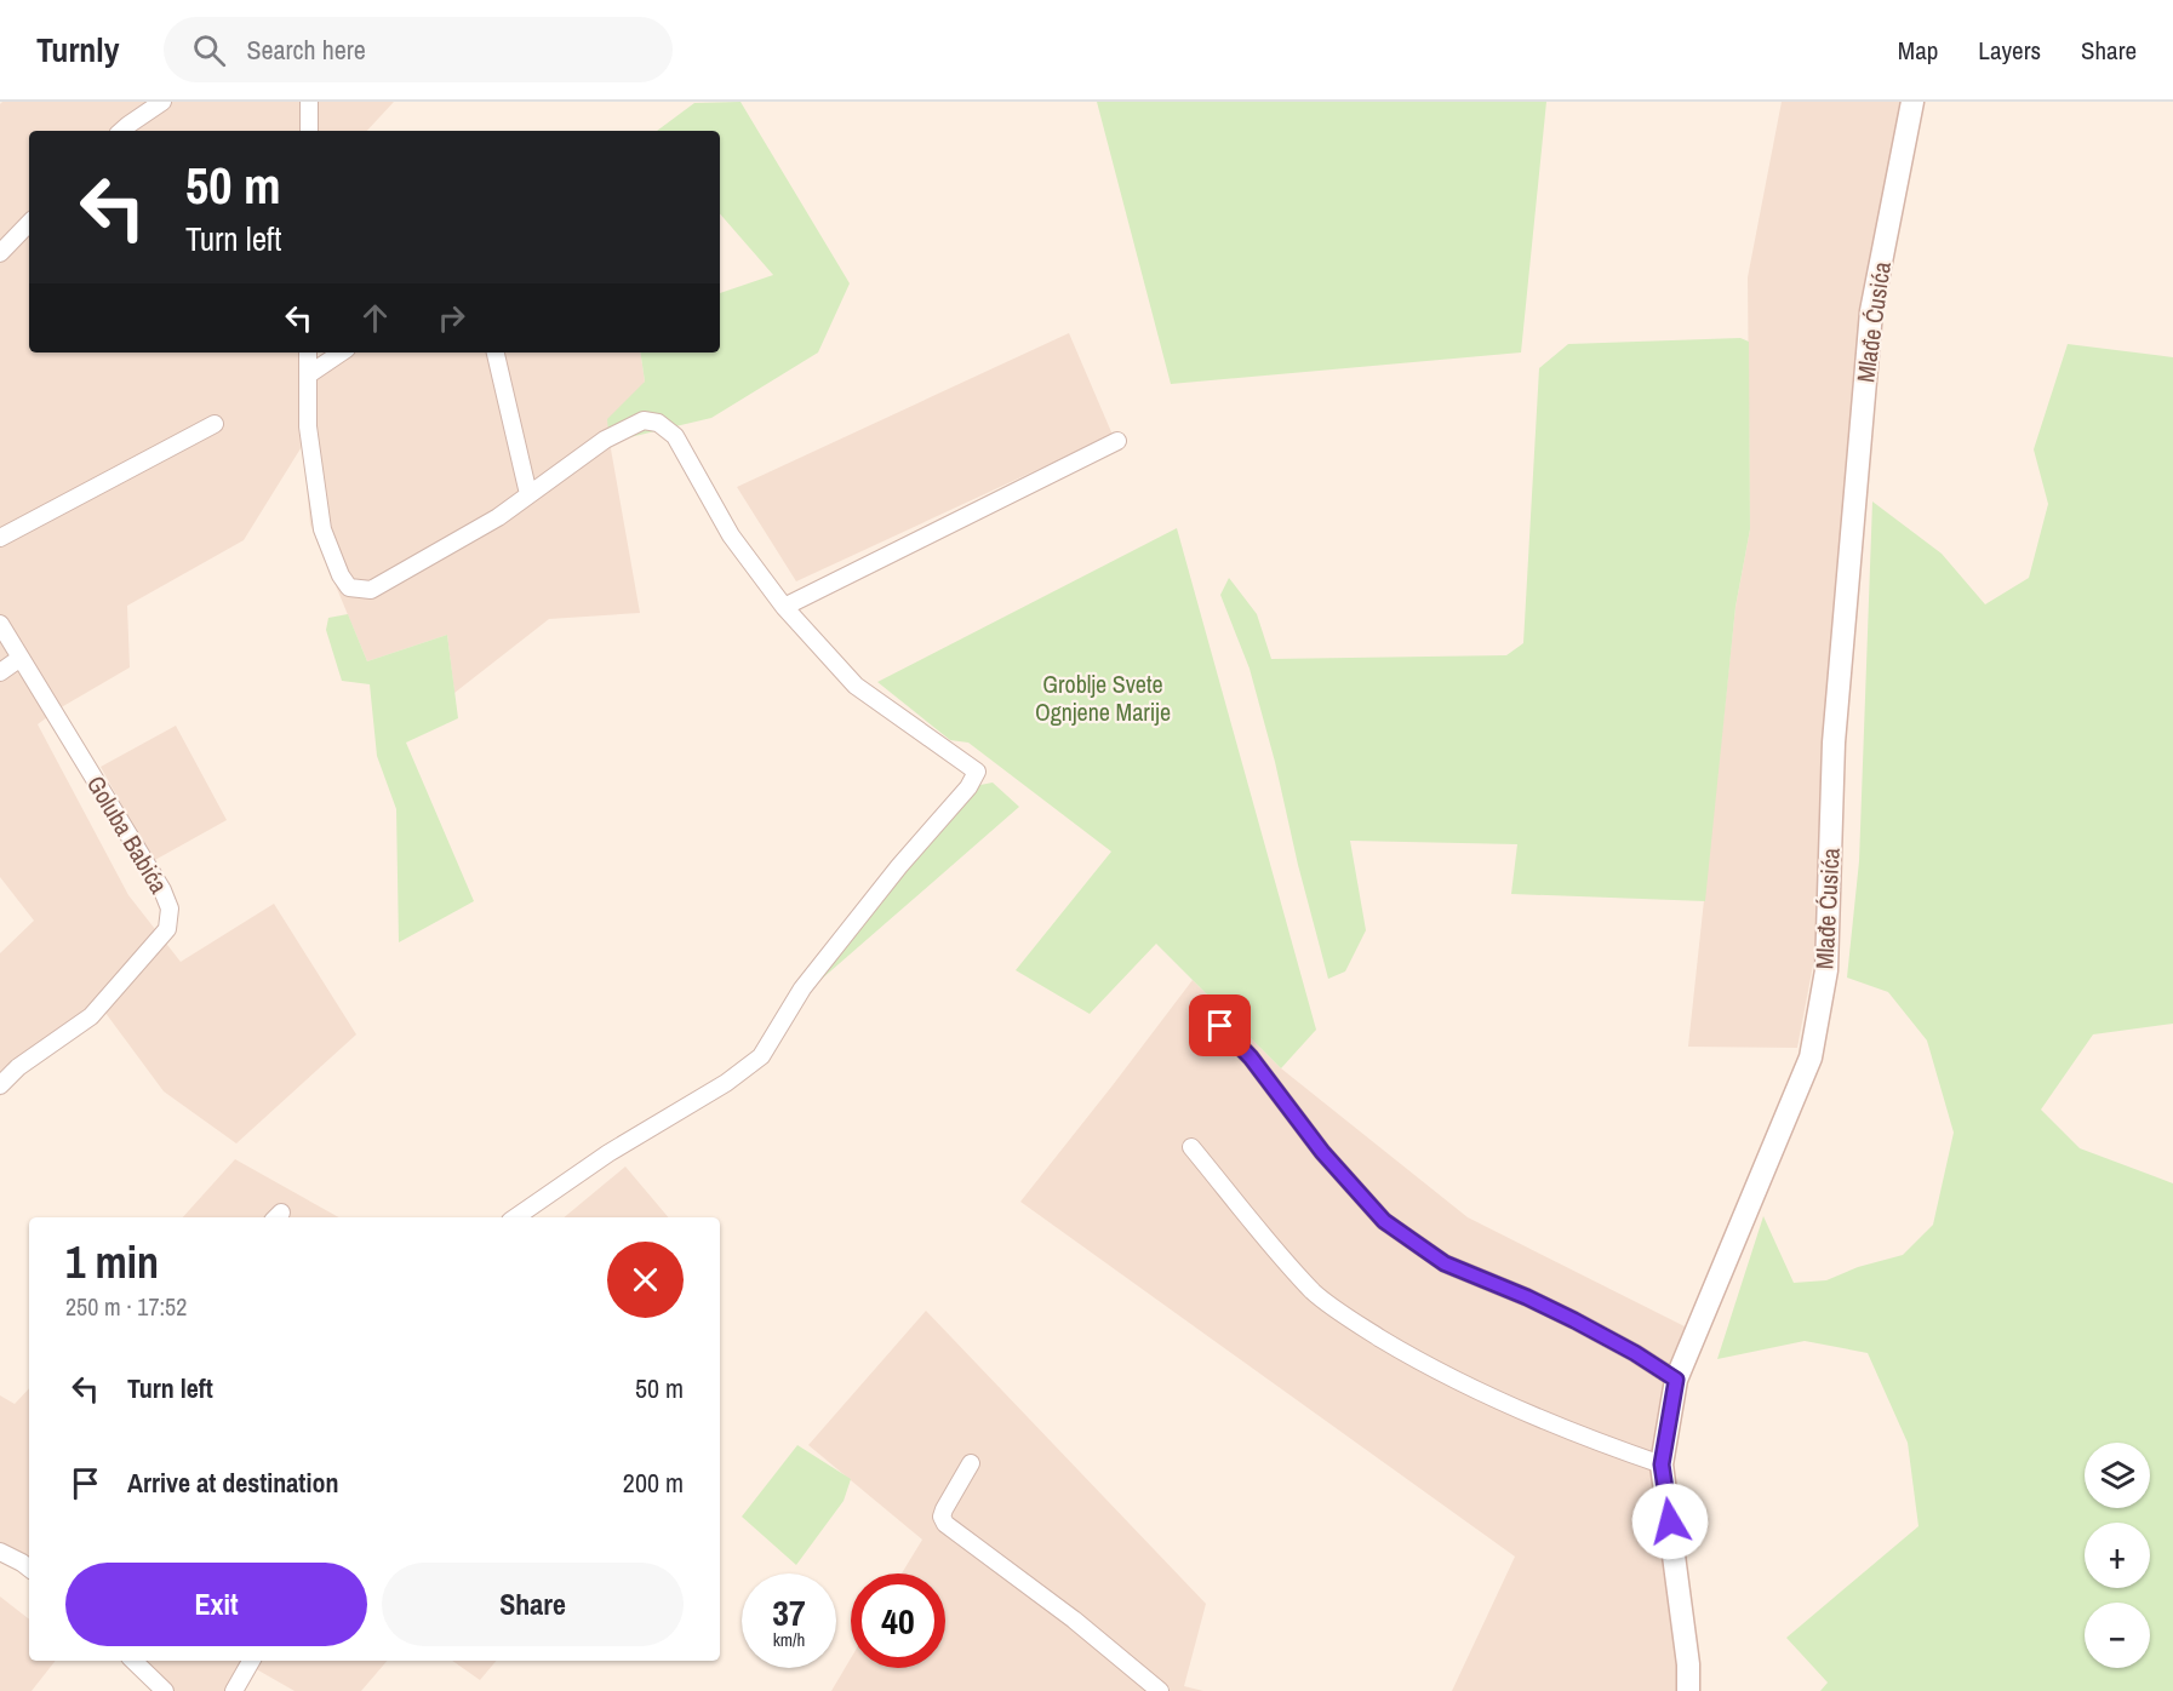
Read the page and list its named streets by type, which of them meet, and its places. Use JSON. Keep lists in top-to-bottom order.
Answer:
{
  "streets": {
    "street": ["Mlađe Ćusića", "Goluba Babića"]
  },
  "parks": ["Groblje Svete Ognjene Marije"],
  "page": {
    "header": "Turnly",
    "search": "Search here",
    "nav": ["Map", "Layers", "Share"],
    "turn": ["50 m", "Turn left"],
    "heading": ["1 min", "250 m · 17:52"],
    "list": [
      {
        "name": "Turn left",
        "value": "50 m"
      },
      {
        "name": "Arrive at destination",
        "value": "200 m"
      }
    ],
    "map_buttons": ["+", "−"],
    "buttons": ["Exit", "Share"],
    "speed": "37 km/h",
    "limit": "40"
  }
}
